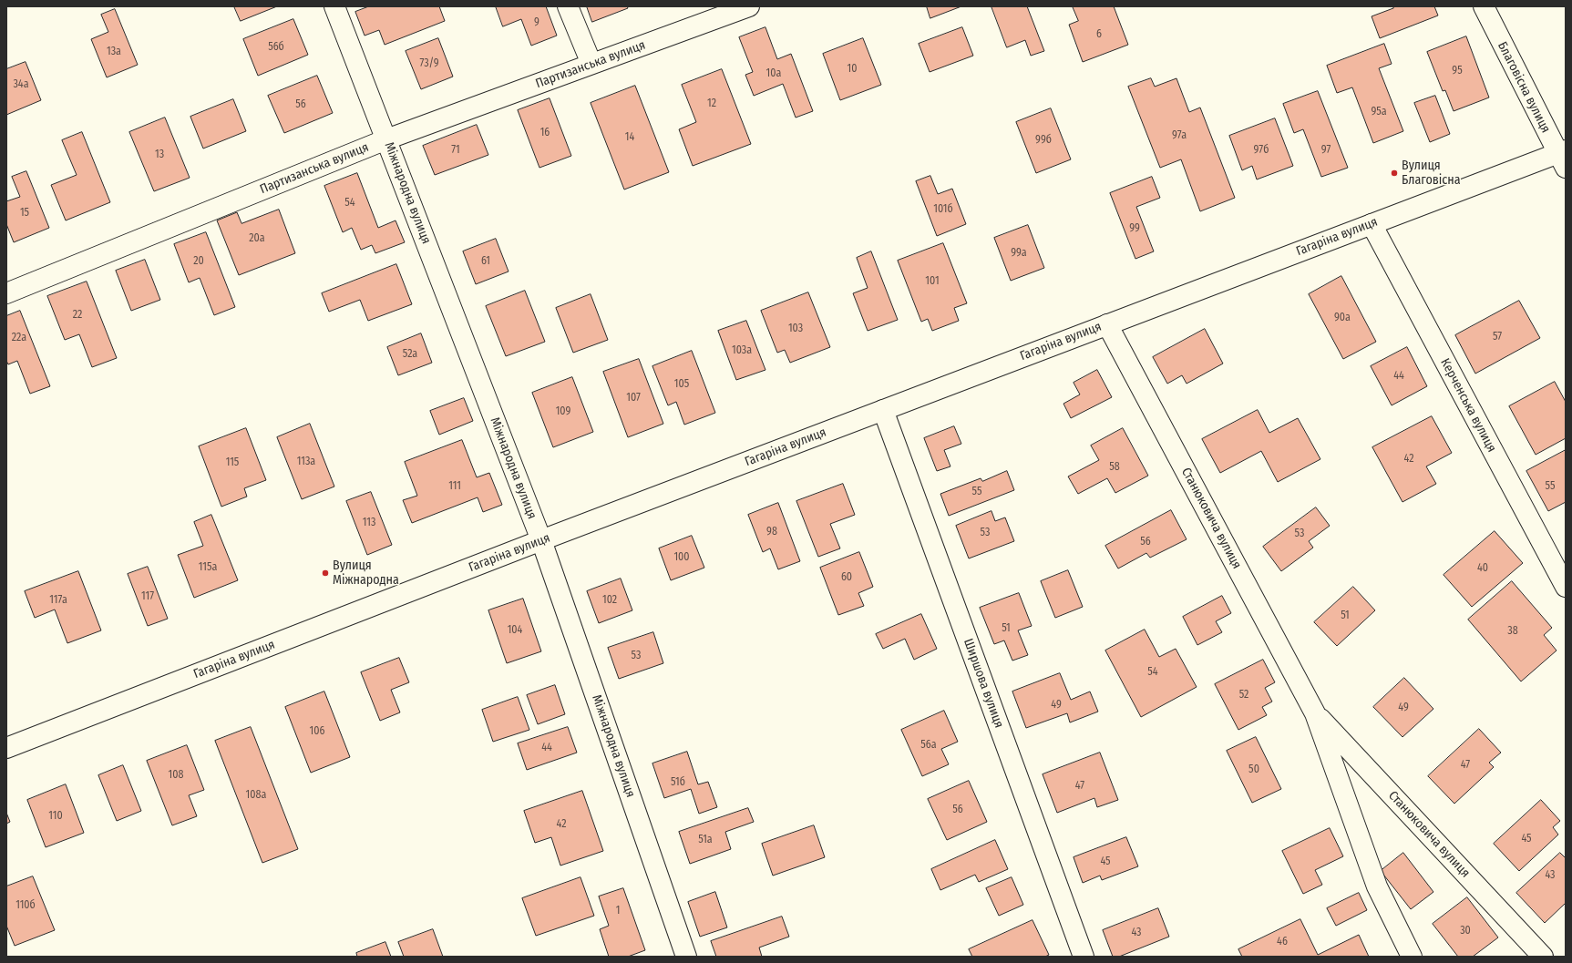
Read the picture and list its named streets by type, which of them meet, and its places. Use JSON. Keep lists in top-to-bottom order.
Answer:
{
  "streets": {
    "street": [
      "Партизанська вулиця",
      "Благовісна вулиця",
      "Міжнародна вулиця",
      "Гагаріна вулиця",
      "Керченська вулиця",
      "Станюковича вулиця",
      "Ширшова вулиця"
    ]
  },
  "crossings": [
    ["Партизанська вулиця", "Міжнародна вулиця"],
    ["Благовісна вулиця", "Гагаріна вулиця"],
    ["Міжнародна вулиця", "Гагаріна вулиця"],
    ["Гагаріна вулиця", "Керченська вулиця"],
    ["Гагаріна вулиця", "Станюковича вулиця"],
    ["Гагаріна вулиця", "Ширшова вулиця"]
  ],
  "places": ["Вулиця Благовісна", "Вулиця Міжнародна"],
  "house_numbers": [
    "9",
    "6",
    "56б",
    "13а",
    "73/9",
    "10",
    "95",
    "10а",
    "34а",
    "12",
    "56",
    "95а",
    "16",
    "97а",
    "14",
    "99б",
    "71",
    "97б",
    "97",
    "13",
    "54",
    "101б",
    "15",
    "99",
    "20а",
    "99а",
    "20",
    "61",
    "101",
    "22",
    "90а",
    "103",
    "57",
    "22а",
    "103а",
    "52а",
    "44",
    "105",
    "107",
    "109",
    "42",
    "113а",
    "115",
    "58",
    "111",
    "55",
    "55",
    "113",
    "98",
    "53",
    "53",
    "56",
    "100",
    "115а",
    "40",
    "60",
    "117",
    "117а",
    "102",
    "51",
    "51",
    "104",
    "38",
    "53",
    "54",
    "52",
    "49",
    "49",
    "106",
    "56а",
    "44",
    "47",
    "50",
    "108",
    "51б",
    "47",
    "108а",
    "56",
    "110",
    "42",
    "45",
    "51а",
    "45",
    "43",
    "110б",
    "1",
    "30",
    "43",
    "46"
  ]
}
